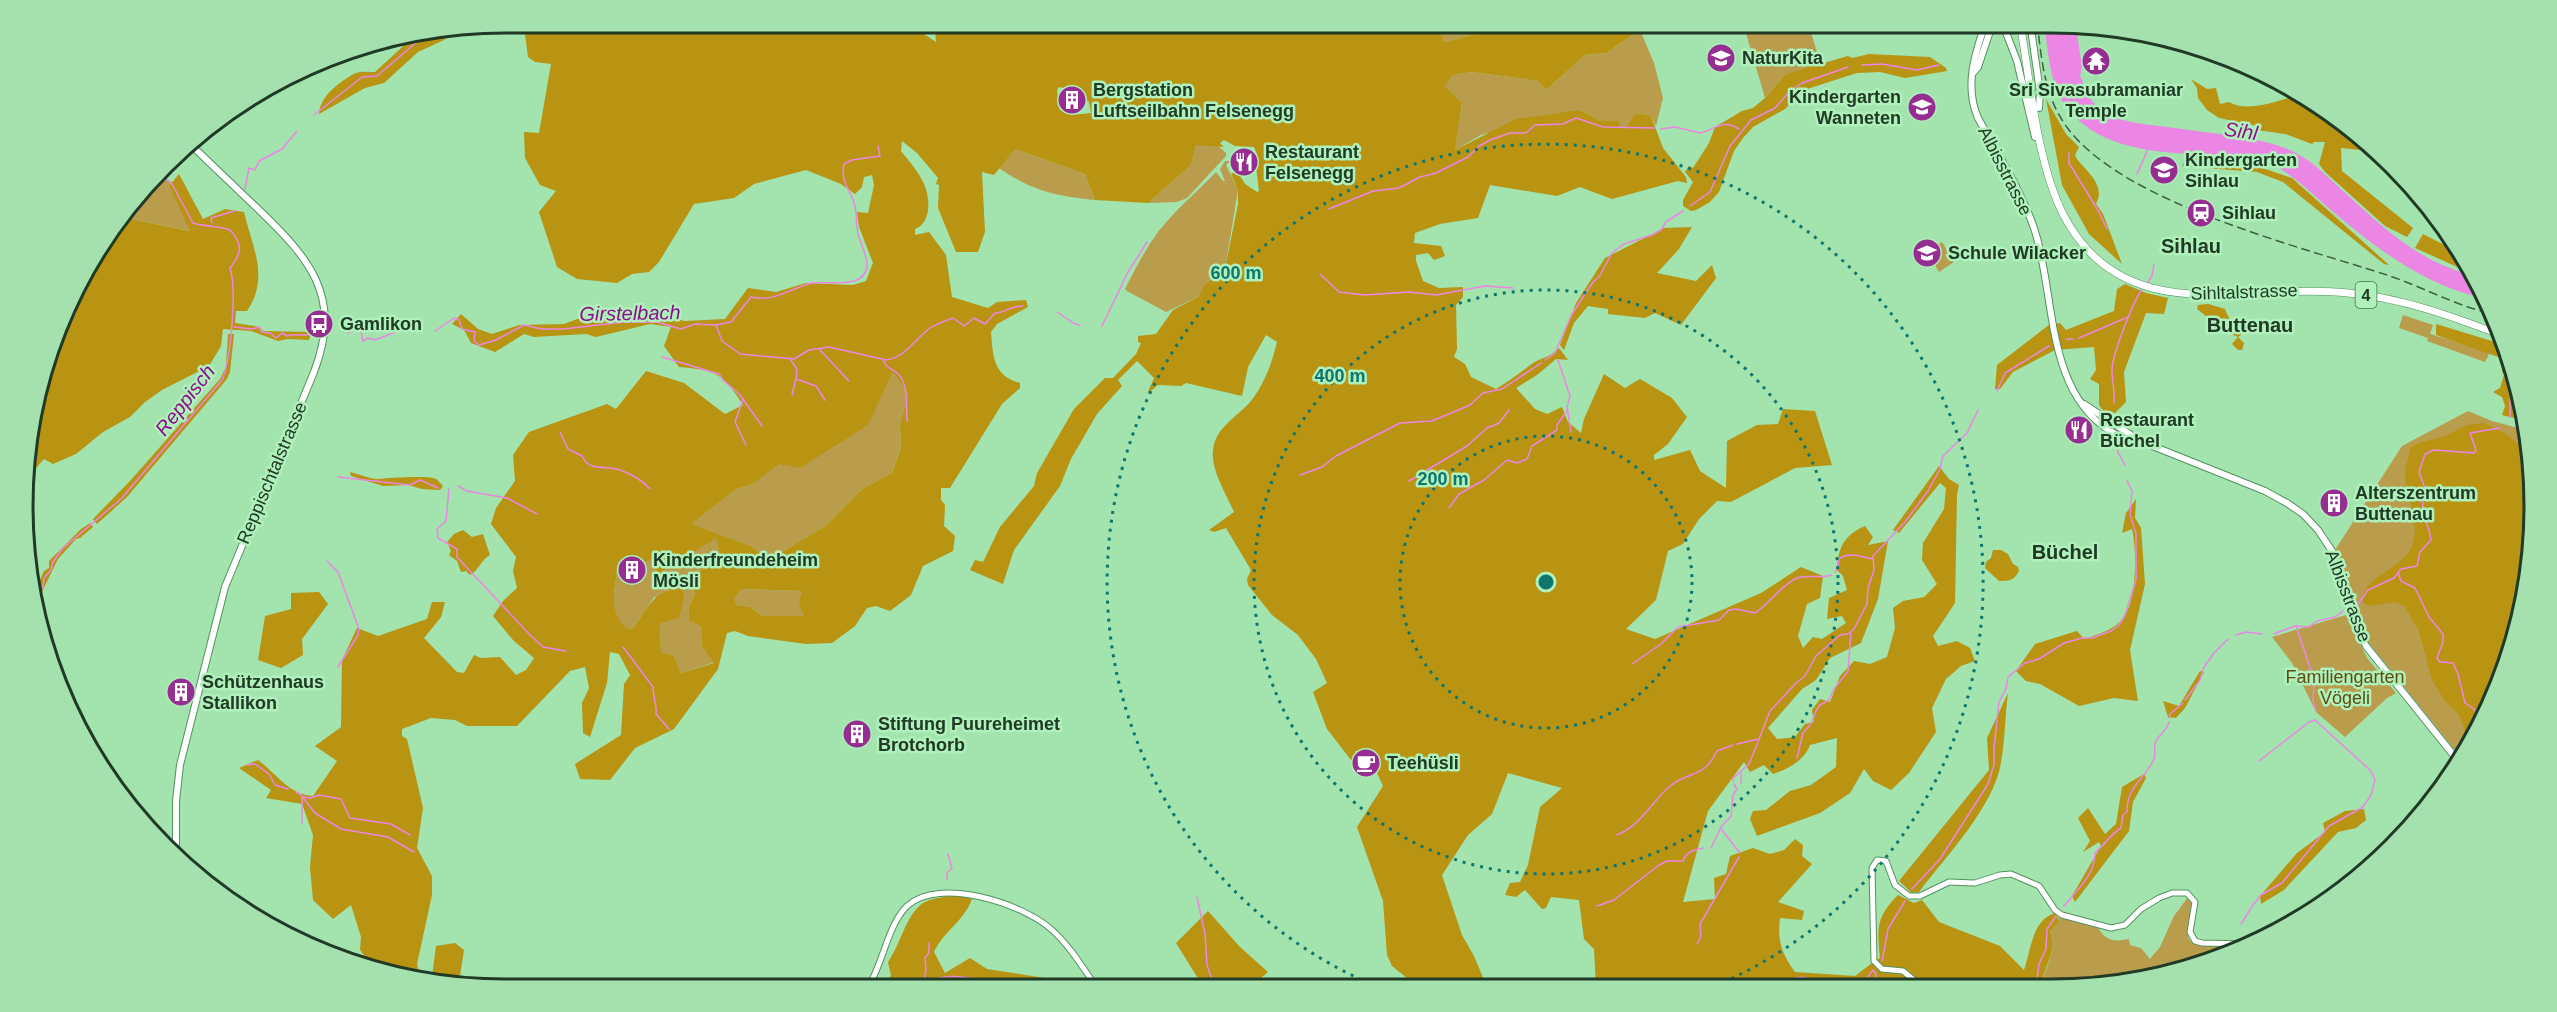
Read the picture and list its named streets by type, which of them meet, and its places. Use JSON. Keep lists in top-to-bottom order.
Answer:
{
  "streets": {
    "main road": [
      "Albisstrasse",
      "Sihltalstrasse",
      "4",
      "Reppischtalstrasse"
    ]
  },
  "districts": ["Sihlau", "Buttenau", "Büchel"],
  "water": ["Sihl", "Girstelbach", "Reppisch"],
  "parks": ["Familiengarten Vögeli"],
  "places": {
    "school or university": [
      "NaturKita",
      "Kindergarten Wanneten",
      "Kindergarten Sihlau",
      "Schule Wilacker"
    ],
    "temple": ["Sri Sivasubramaniar Temple"],
    "building": [
      "Bergstation Luftseilbahn Felsenegg",
      "Alterszentrum Buttenau",
      "Kinderfreundeheim Mösli",
      "Schützenhaus Stallikon",
      "Stiftung Puureheimet Brotchorb"
    ],
    "restaurant": ["Restaurant Felsenegg", "Restaurant Büchel"],
    "station": ["Sihlau"],
    "bus stop": ["Gamlikon"],
    "cafe": ["Teehüsli"]
  },
  "rings": ["600 m", "400 m", "200 m"]
}
